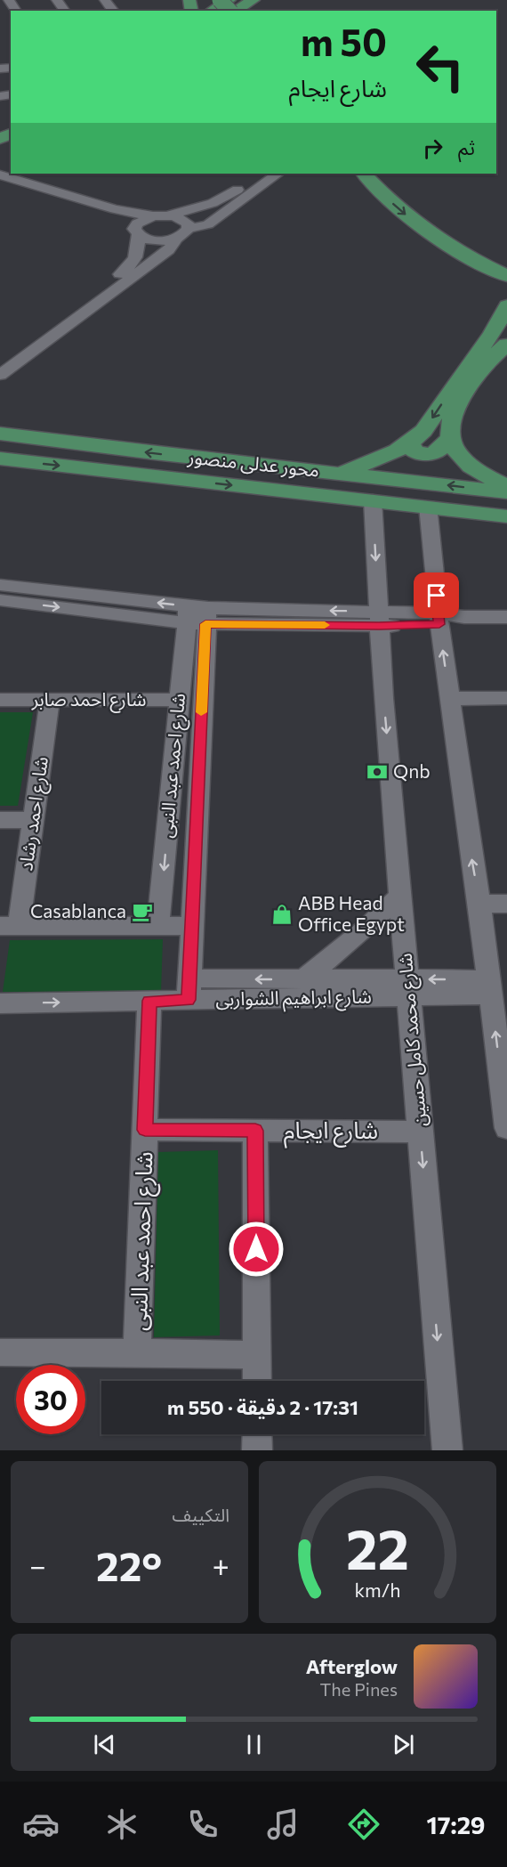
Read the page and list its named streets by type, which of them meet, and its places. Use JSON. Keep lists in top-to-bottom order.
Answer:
{
  "streets": {
    "main road": ["محور عدلى منصور"],
    "street": [
      "شارع احمد صابر",
      "شارع احمد عبد النبى",
      "شارع احمد رشاد",
      "شارع ابراهيم الشواربى",
      "شارع محمد كامل حسين",
      "شارع ايجام"
    ]
  },
  "crossings": [
    ["محور عدلى منصور", "شارع محمد كامل حسين"],
    ["شارع احمد صابر", "شارع احمد عبد النبى"],
    ["شارع احمد صابر", "شارع احمد رشاد"],
    ["شارع احمد عبد النبى", "شارع ابراهيم الشواربى"],
    ["شارع احمد عبد النبى", "شارع ايجام"],
    ["شارع ابراهيم الشواربى", "شارع محمد كامل حسين"],
    ["شارع محمد كامل حسين", "شارع ايجام"]
  ],
  "places": {
    "bank": ["Qnb"],
    "cafe": ["Casablanca"],
    "shop": ["ABB Head Office Egypt"]
  },
  "page": {
    "turn": ["50 m", "شارع ايجام"],
    "then": "ثم",
    "limit": "30",
    "trip": "17:31 · 2 دقيقة · 550 m",
    "tile": "التكييف",
    "heat": ["−", "22°", "+"],
    "song": ["Afterglow", "The Pines"],
    "tabs": "17:29",
    "gauge": ["22", "km/h"]
  }
}
